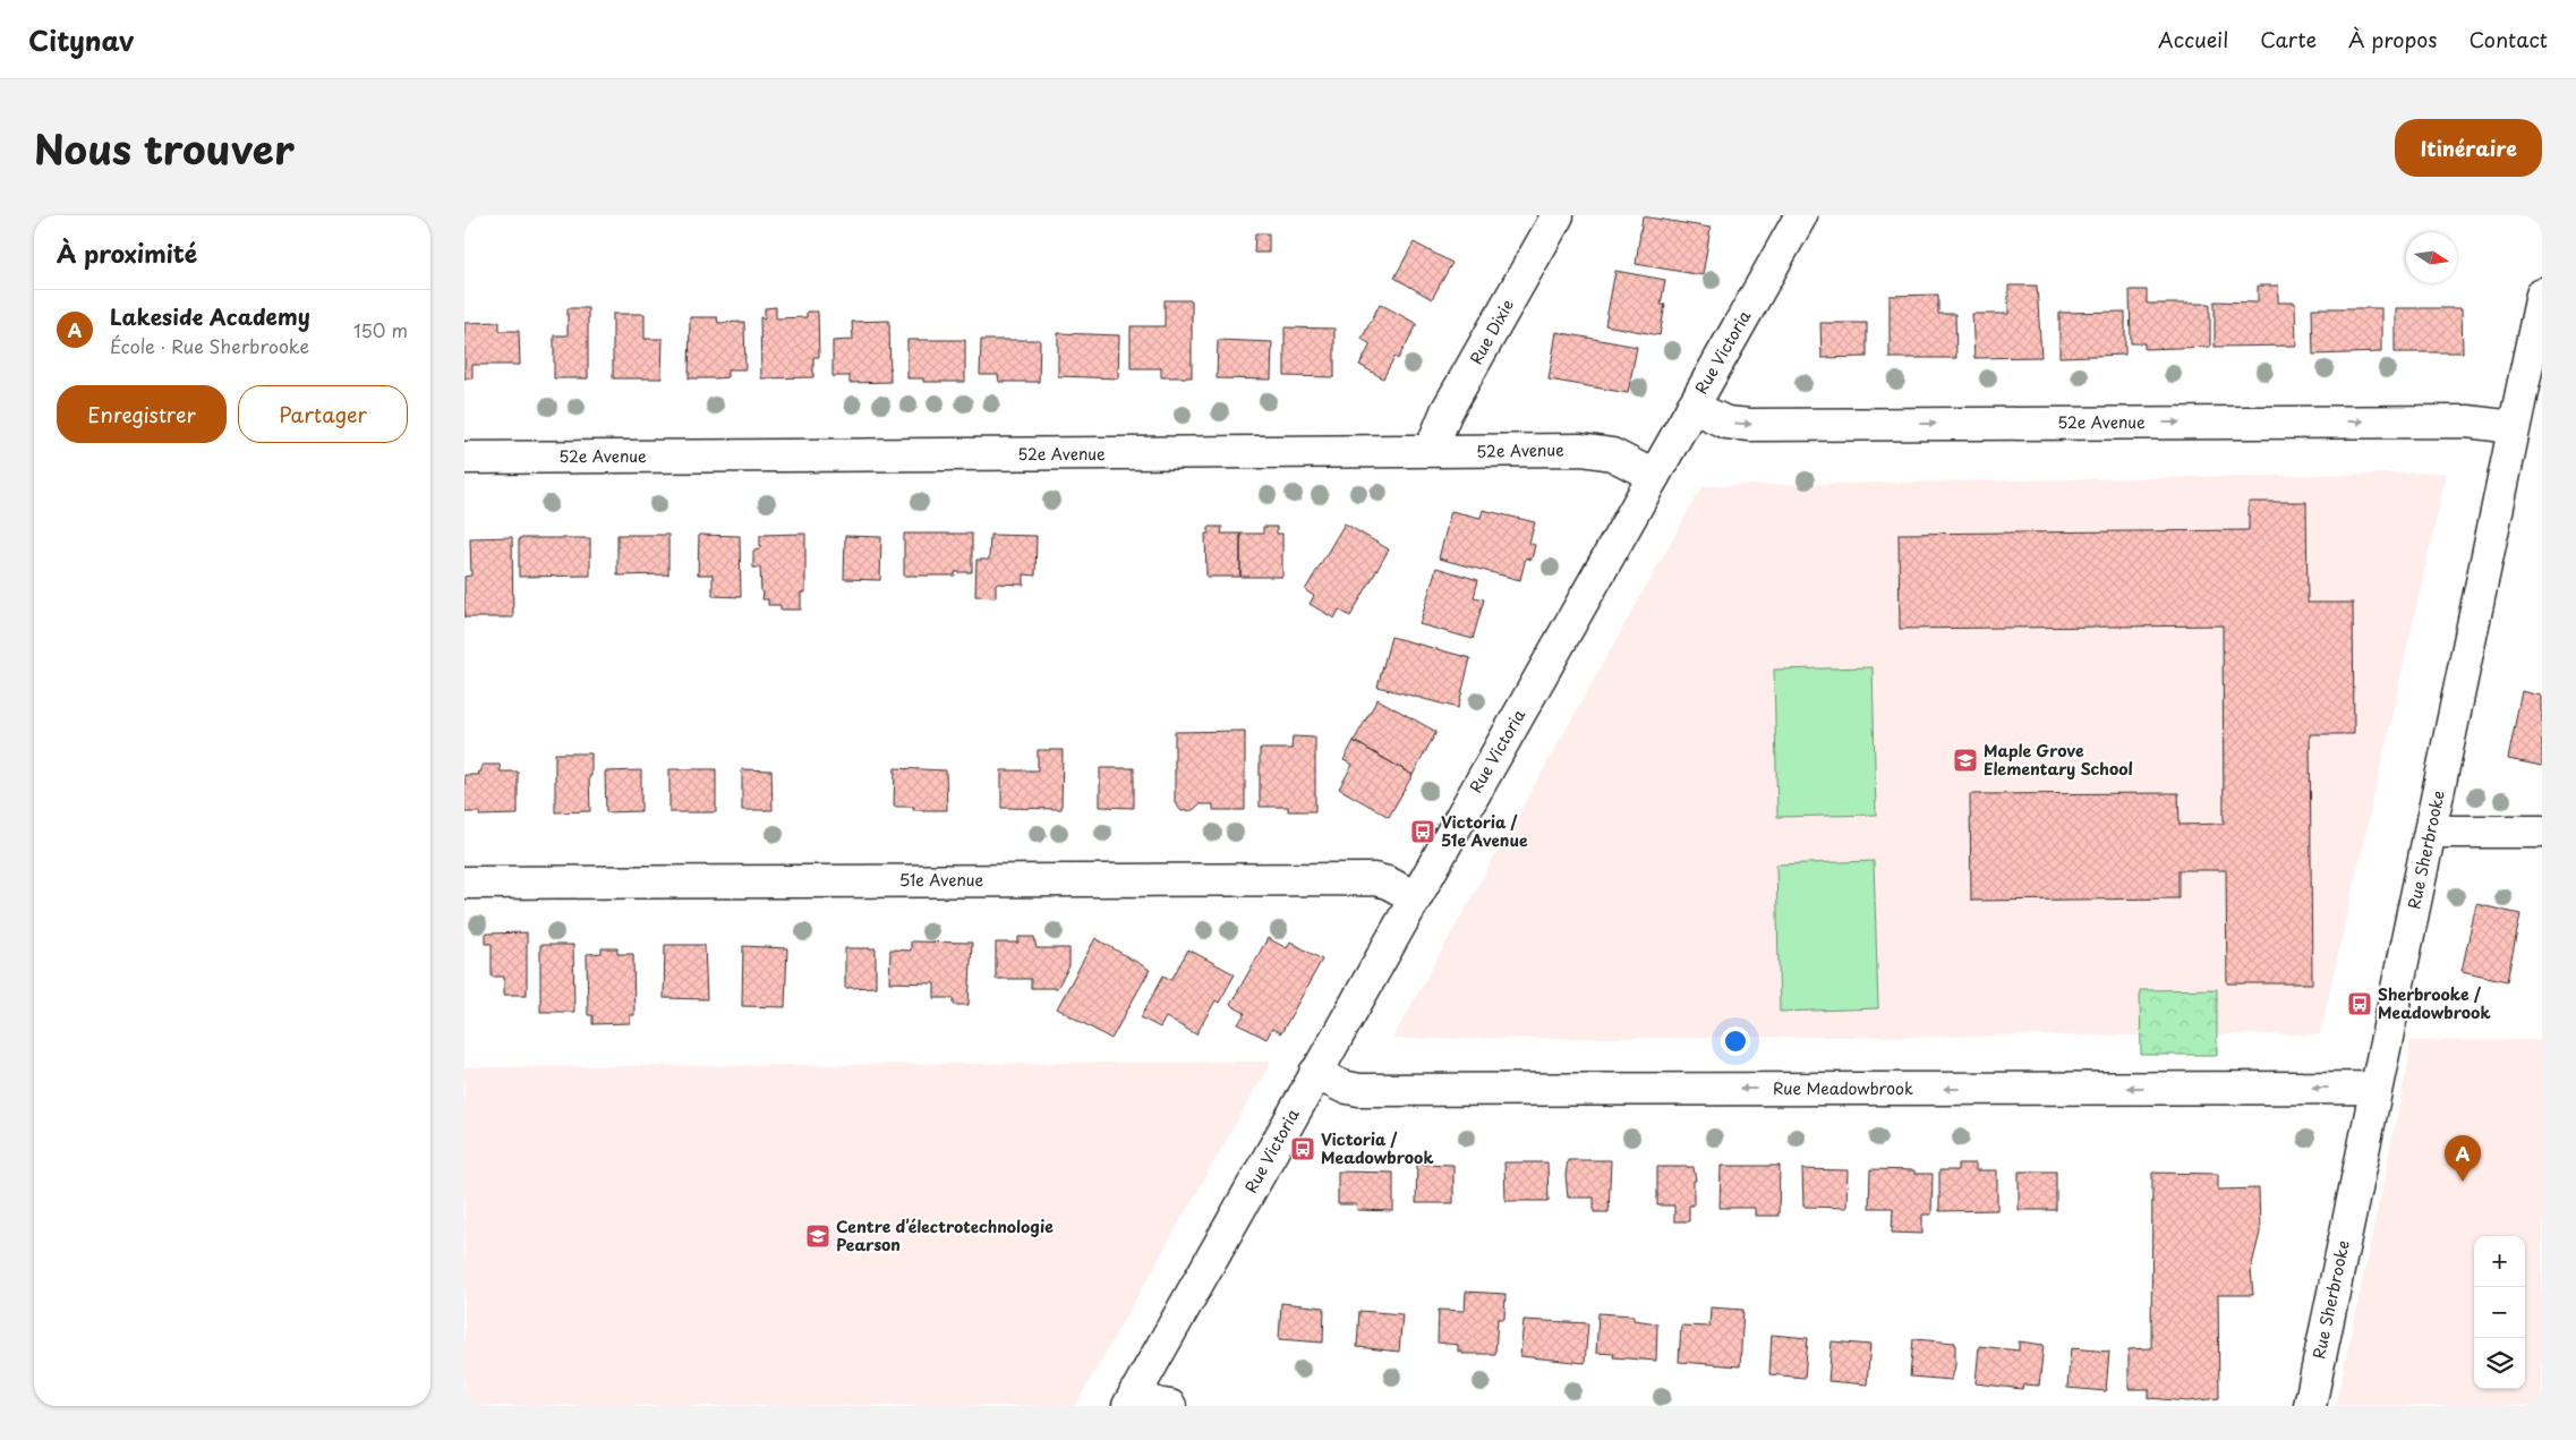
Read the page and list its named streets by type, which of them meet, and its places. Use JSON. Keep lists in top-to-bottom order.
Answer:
{
  "streets": {
    "street": [
      "Rue Dixie",
      "Rue Victoria",
      "52e Avenue",
      "Rue Sherbrooke",
      "51e Avenue",
      "Rue Meadowbrook"
    ]
  },
  "crossings": [
    ["Rue Dixie", "52e Avenue"],
    ["Rue Victoria", "52e Avenue"],
    ["Rue Victoria", "51e Avenue"],
    ["Rue Victoria", "Rue Meadowbrook"],
    ["52e Avenue", "Rue Sherbrooke"],
    ["Rue Sherbrooke", "Rue Meadowbrook"]
  ],
  "one_way": ["52e Avenue", "Rue Meadowbrook"],
  "places": {
    "school or university": ["Maple Grove Elementary School", "Centre d’électrotechnologie Pearson"],
    "bus stop": ["Victoria / 51e Avenue", "Sherbrooke / Meadowbrook", "Victoria / Meadowbrook"]
  },
  "north": "right",
  "page": {
    "header": "Citynav",
    "nav": [
      "Accueil",
      "Carte",
      "À propos",
      "Contact"
    ],
    "title": "Nous trouver",
    "buttons": [
      "Itinéraire",
      ["Enregistrer", "Partager"]
    ],
    "heading": "À proximité",
    "list": [
      {
        "mark": "A",
        "name": "Lakeside Academy",
        "note": "École · Rue Sherbrooke",
        "value": "150 m"
      }
    ],
    "pins": "A",
    "map_buttons": ["+", "−"]
  }
}
